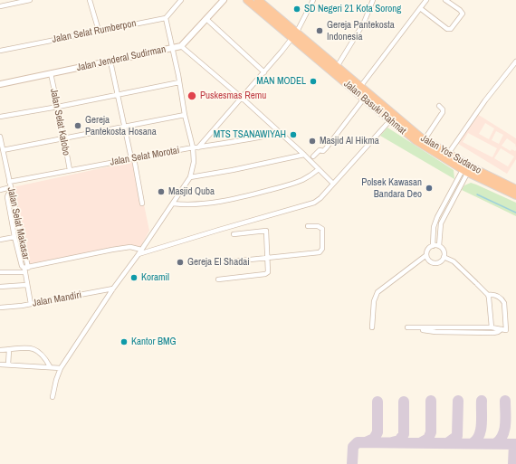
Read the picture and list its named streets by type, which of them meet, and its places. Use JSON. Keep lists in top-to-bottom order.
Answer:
{
  "streets": {
    "highway": ["Jalan Basuki Rahmat", "Jalan Yos Sudarso"],
    "main road": ["Jalan Jenderal Sudirman"],
    "street": [
      "Jalan Selat Rumberpon",
      "Jalan Selat Kalobo",
      "Jalan Selat Morotai",
      "Jalan Selat Makasar",
      "Jalan Mandiri"
    ]
  },
  "crossings": [
    ["Jalan Jenderal Sudirman", "Jalan Selat Kalobo"],
    ["Jalan Basuki Rahmat", "Jalan Yos Sudarso"],
    ["Jalan Selat Kalobo", "Jalan Selat Morotai"],
    ["Jalan Selat Morotai", "Jalan Selat Makasar"]
  ],
  "places": [
    "SD Negeri 21 Kota Sorong",
    "Gereja Pantekosta Indonesia",
    "MAN MODEL",
    "Puskesmas Remu",
    "Gereja Pantekosta Hosana",
    "MTS TSANAWIYAH",
    "Masjid Al Hikma",
    "Polsek Kawasan Bandara Deo",
    "Masjid Quba",
    "Gereja El Shadai",
    "Koramil",
    "Kantor BMG"
  ]
}
